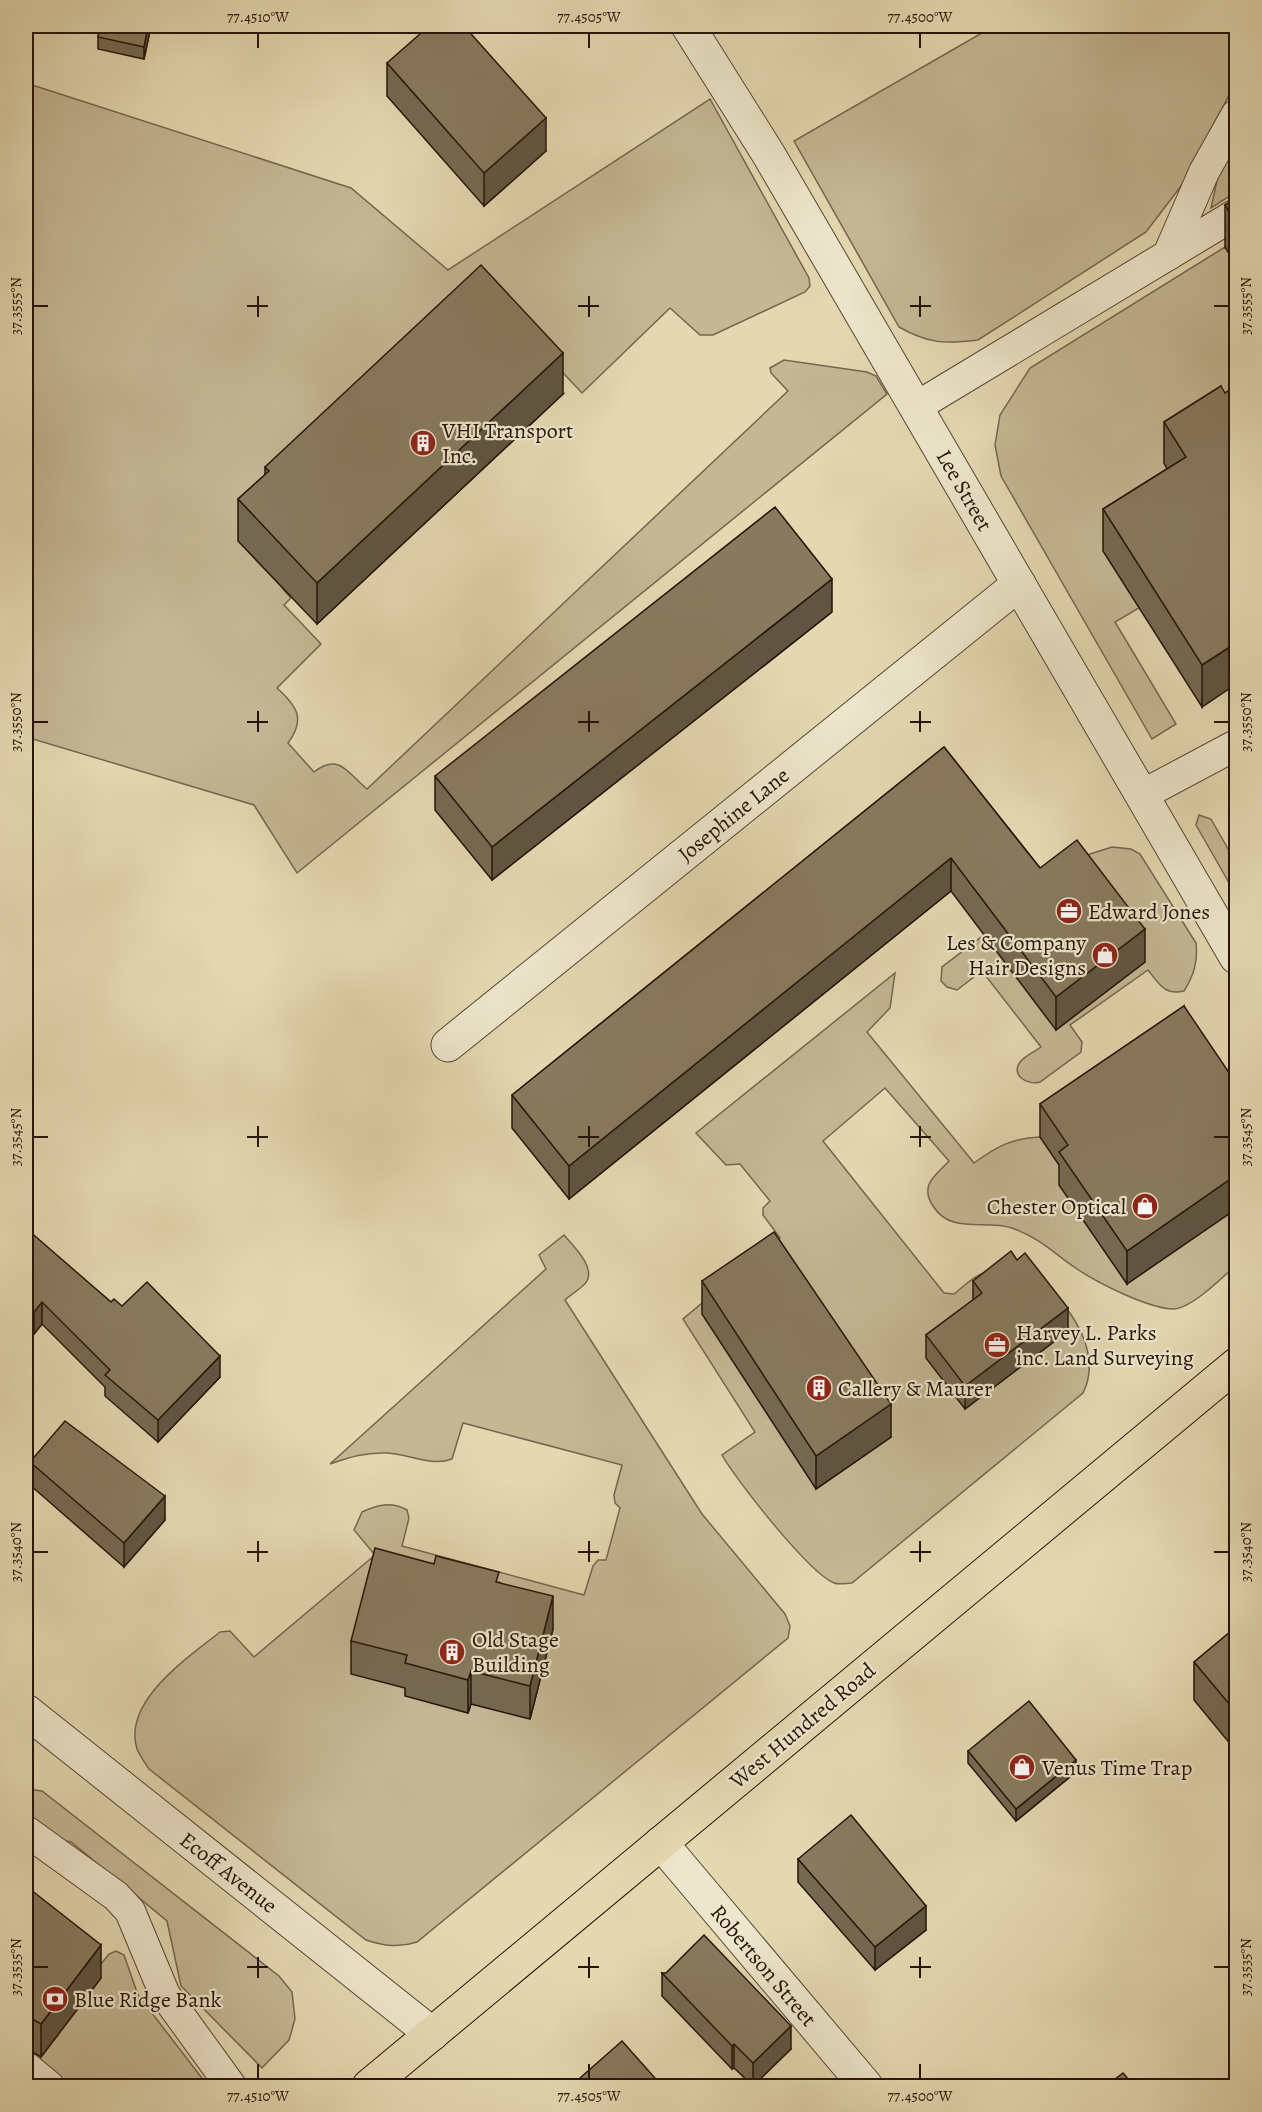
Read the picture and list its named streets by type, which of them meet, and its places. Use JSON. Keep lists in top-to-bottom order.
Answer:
{
  "streets": {
    "main road": ["West Hundred Road"],
    "street": [
      "Lee Street",
      "Josephine Lane",
      "Ecoff Avenue",
      "Robertson Street"
    ]
  },
  "crossings": [
    ["Lee Street", "Josephine Lane"],
    ["West Hundred Road", "Ecoff Avenue"],
    ["West Hundred Road", "Robertson Street"]
  ],
  "places": {
    "building": ["VHI Transport Inc.", "Callery & Maurer", "Old Stage Building"],
    "office": ["Edward Jones", "Harvey L. Parks inc. Land Surveying"],
    "shop": ["Les & Company Hair Designs", "Chester Optical", "Venus Time Trap"],
    "bank": ["Blue Ridge Bank"]
  },
  "coordinates": [
    "77.4510°W",
    "77.4505°W",
    "77.4500°W",
    "37.3555°N",
    "37.3550°N",
    "37.3545°N",
    "37.3540°N",
    "37.3535°N"
  ]
}
